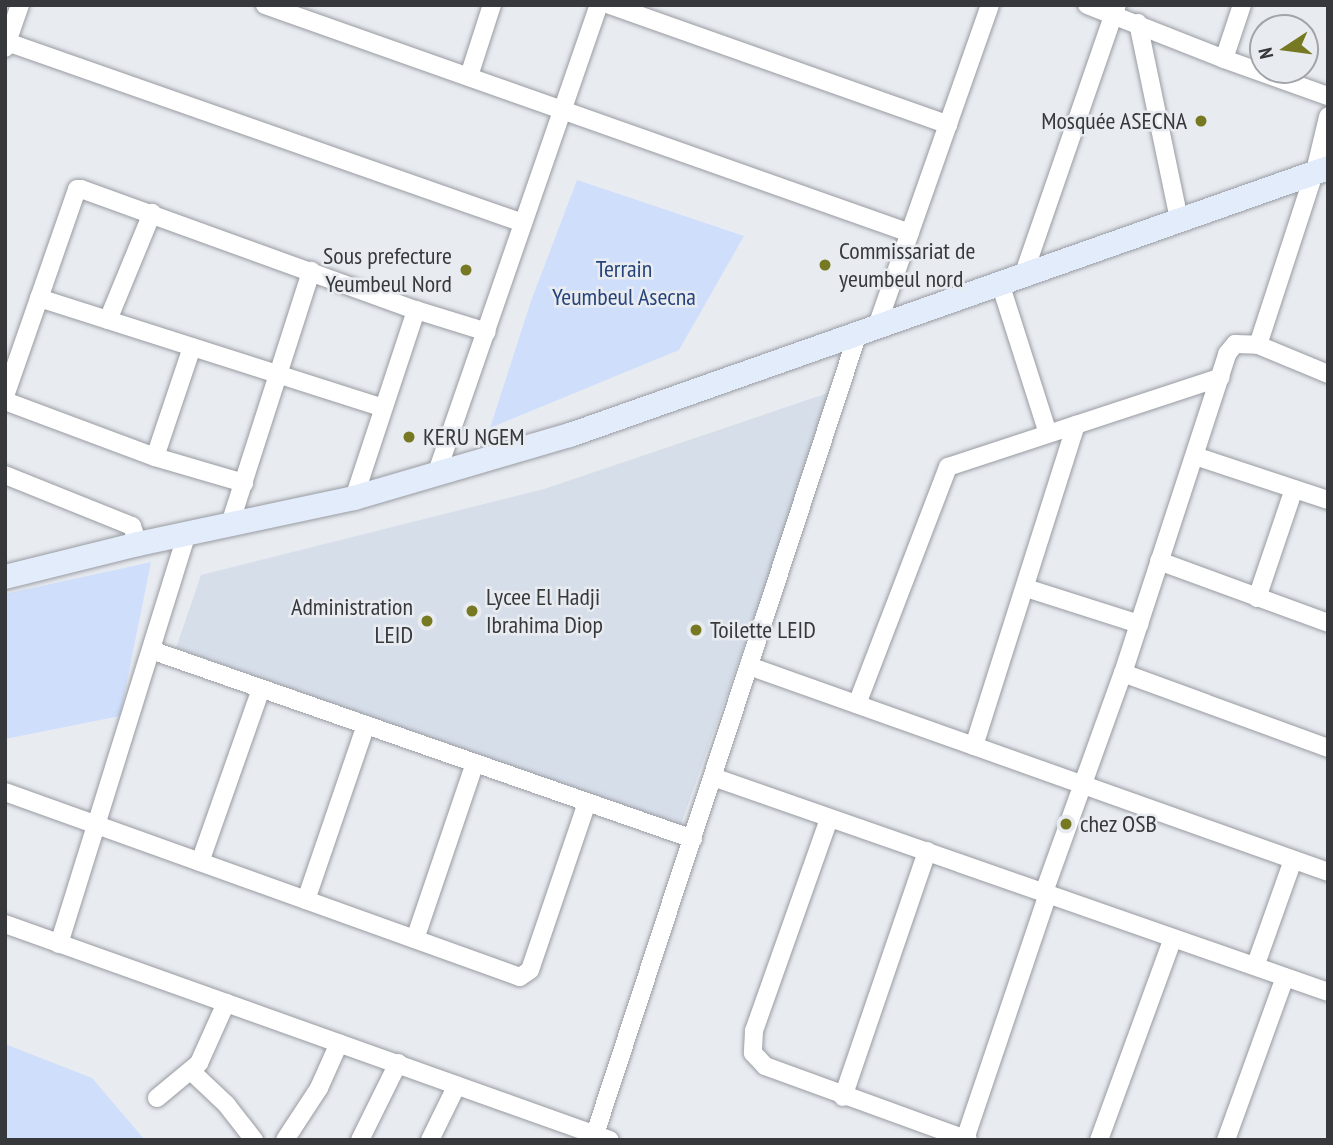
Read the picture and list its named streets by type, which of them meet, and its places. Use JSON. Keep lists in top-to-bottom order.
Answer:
{
  "parks": ["Terrain Yeumbeul Asecna"],
  "places": [
    "Mosquée ASECNA",
    "Commissariat de yeumbeul nord",
    "Sous prefecture Yeumbeul Nord",
    "KERU NGEM",
    "Lycee El Hadji Ibrahima Diop",
    "Administration LEID",
    "Toilette LEID",
    "chez OSB"
  ],
  "north": "left"
}
